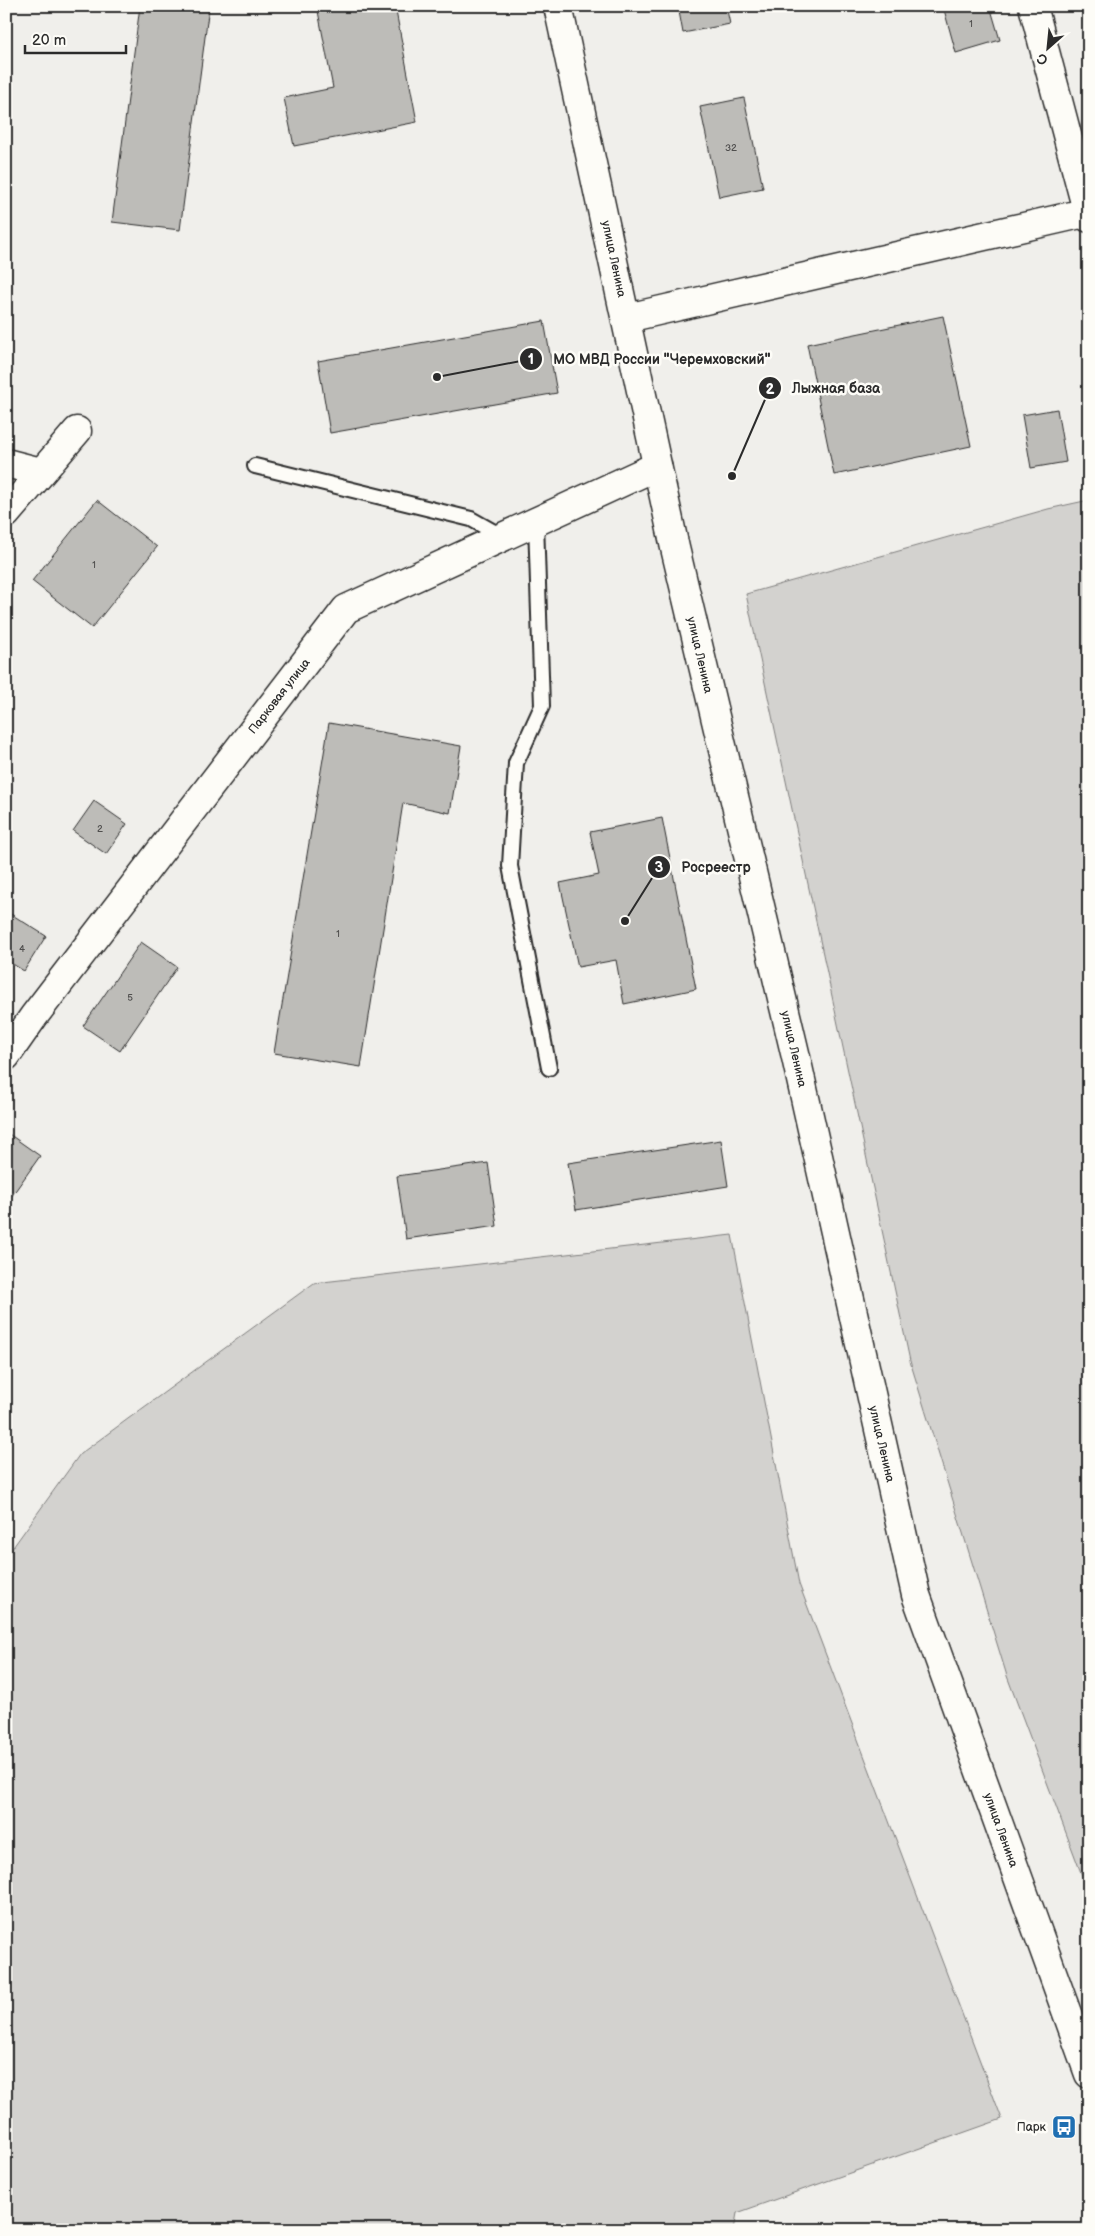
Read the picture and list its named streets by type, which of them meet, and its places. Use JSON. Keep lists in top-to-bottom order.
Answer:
{
  "streets": {
    "main road": ["улица Ленина", "Парковая улица"]
  },
  "crossings": [
    ["улица Ленина", "Парковая улица"]
  ],
  "places": {
    "other": ["МО МВД России \"Черемховский\"", "Лыжная база", "Росреестр"],
    "bus stop": ["Парк"]
  },
  "house_numbers": [
    "1",
    "32",
    "1",
    "2",
    "1",
    "4",
    "5"
  ],
  "scale_bar": "20 m",
  "north": "bottom left"
}
